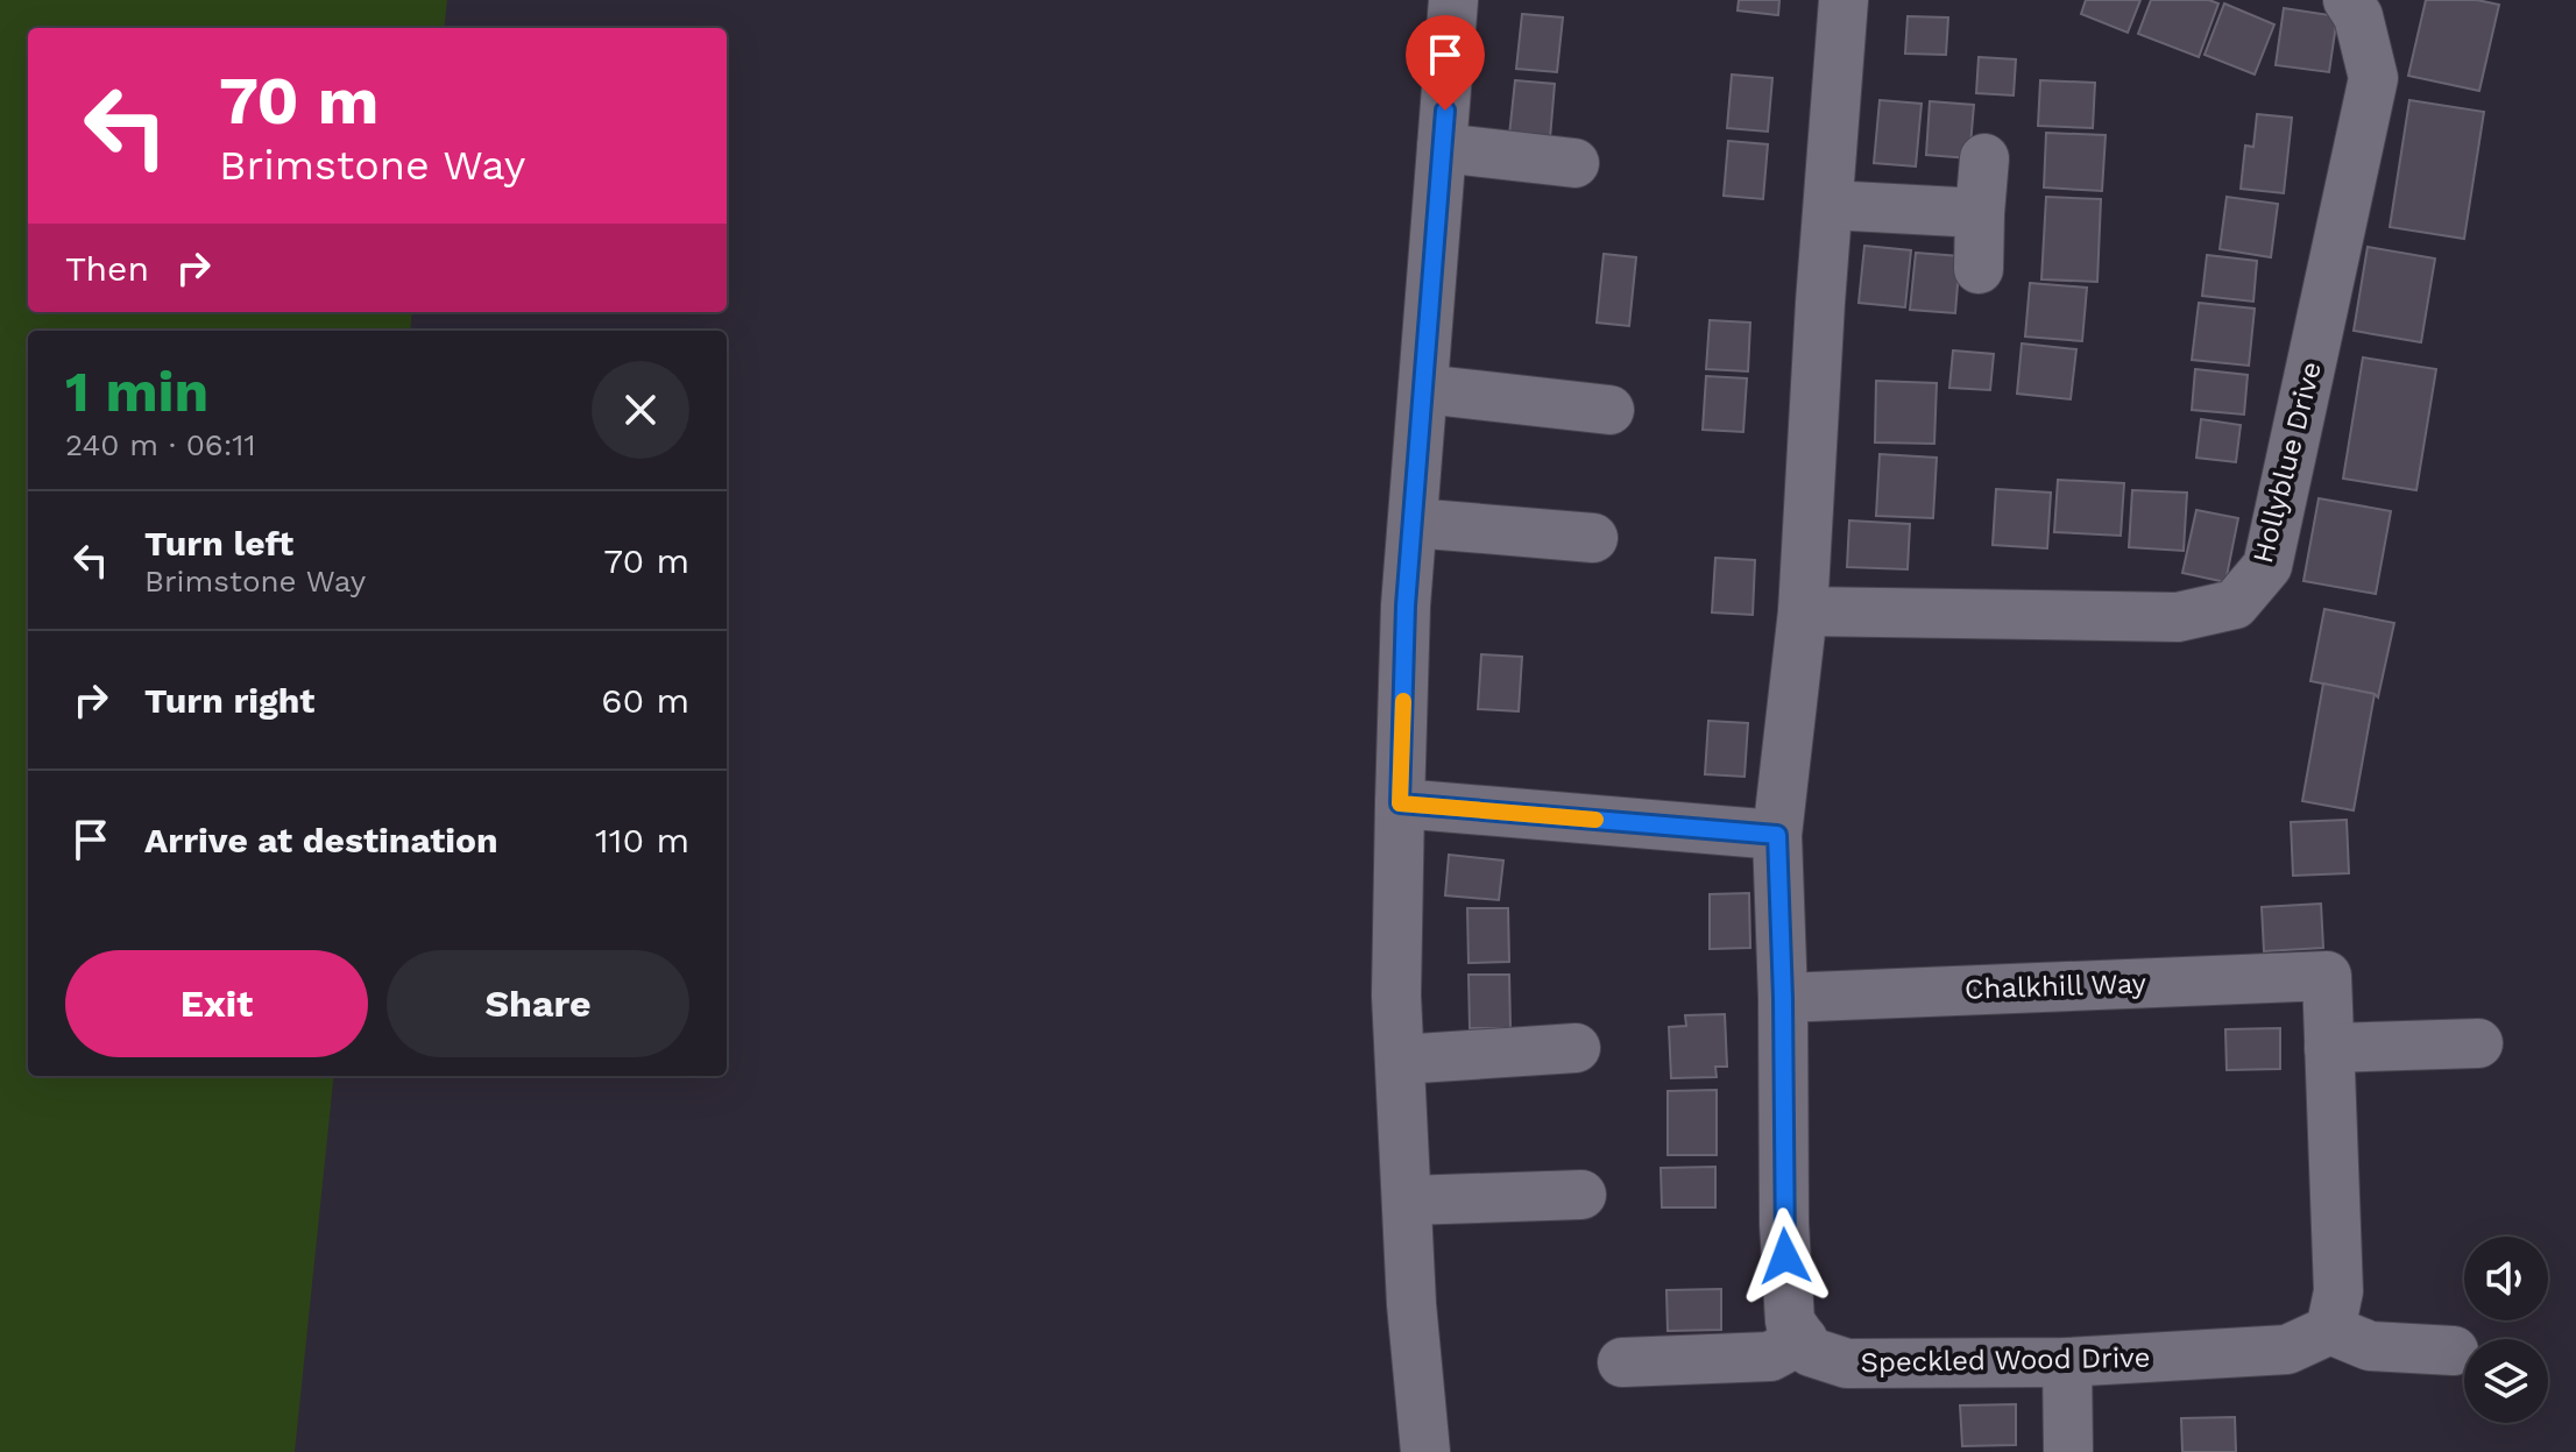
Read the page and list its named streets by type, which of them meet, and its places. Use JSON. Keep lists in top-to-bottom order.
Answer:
{
  "streets": {
    "street": ["Hollyblue Drive", "Chalkhill Way", "Speckled Wood Drive"]
  },
  "page": {
    "turn": ["70 m", "Brimstone Way"],
    "then": "Then",
    "heading": ["1 min", "240 m · 06:11"],
    "list": [
      {
        "name": "Turn left",
        "note": "Brimstone Way",
        "value": "70 m"
      },
      {
        "name": "Turn right",
        "value": "60 m"
      },
      {
        "name": "Arrive at destination",
        "value": "110 m"
      }
    ],
    "buttons": ["Exit", "Share"]
  }
}
